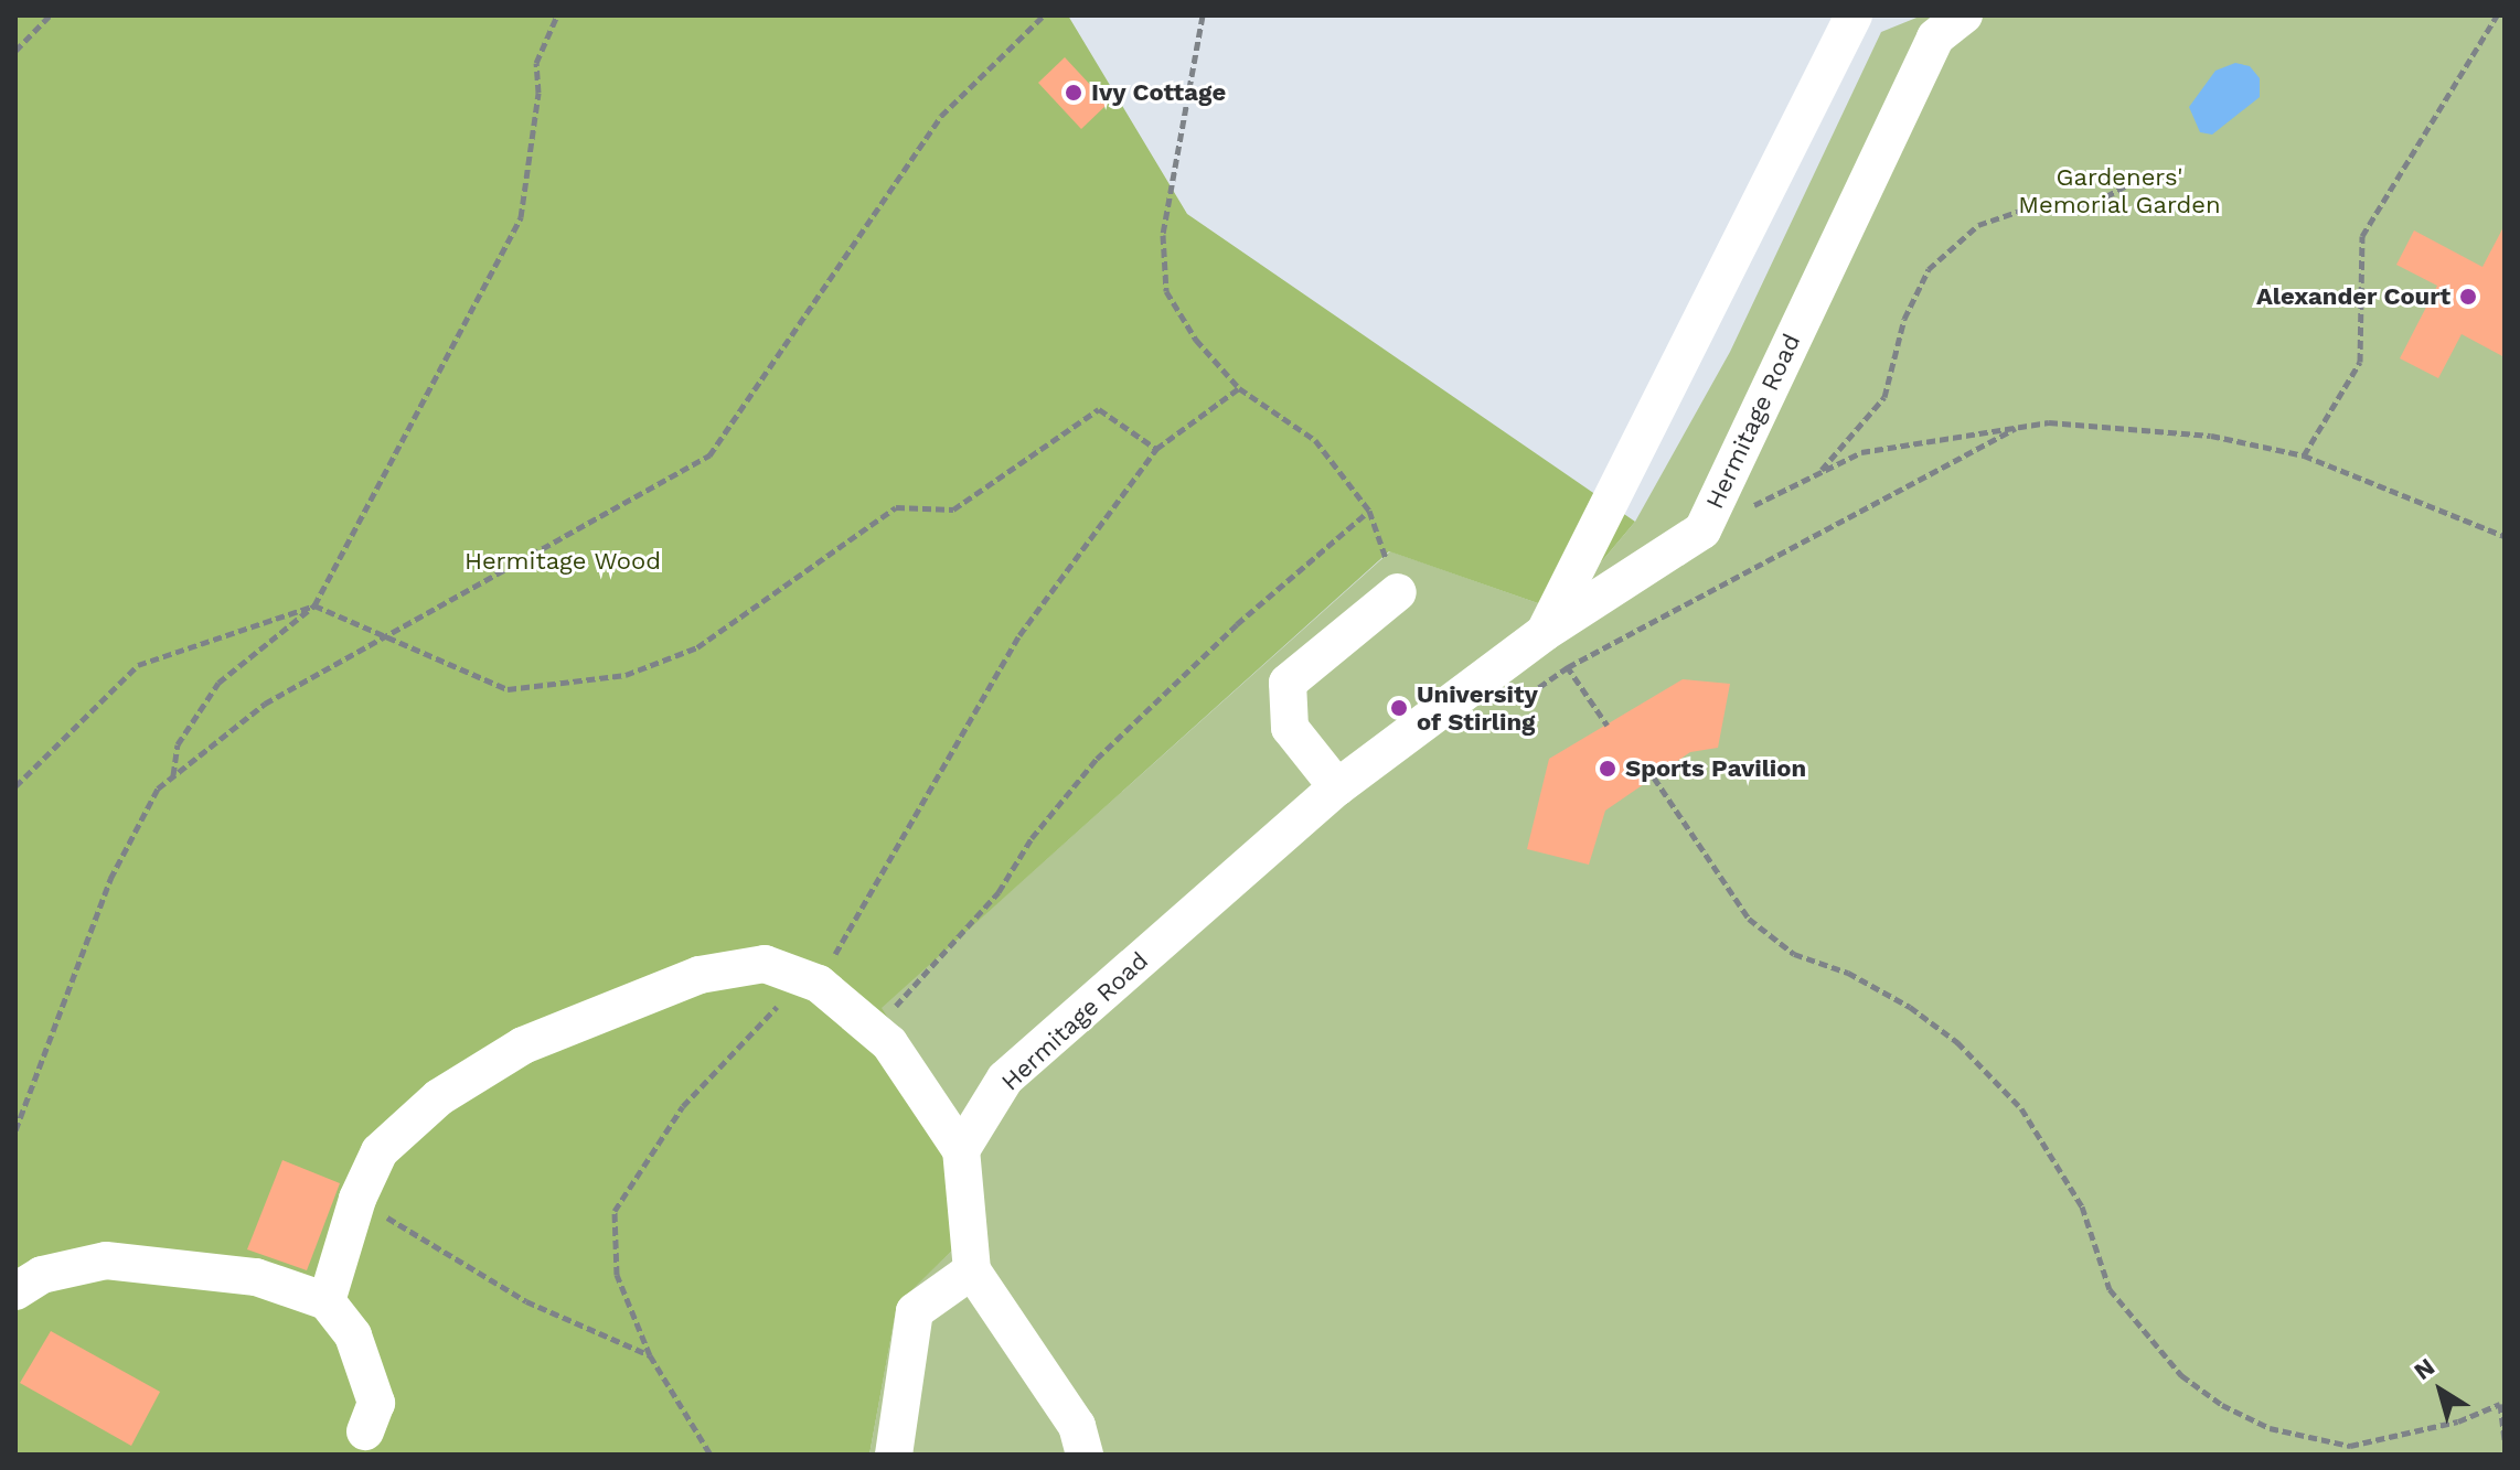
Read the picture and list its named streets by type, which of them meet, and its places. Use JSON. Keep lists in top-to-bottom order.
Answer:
{
  "streets": {
    "lane": ["Hermitage Road"]
  },
  "parks": ["Gardeners' Memorial Garden", "Hermitage Wood"],
  "places": [
    "Ivy Cottage",
    "Alexander Court",
    "University of Stirling",
    "Sports Pavilion"
  ],
  "north": "top left"
}
